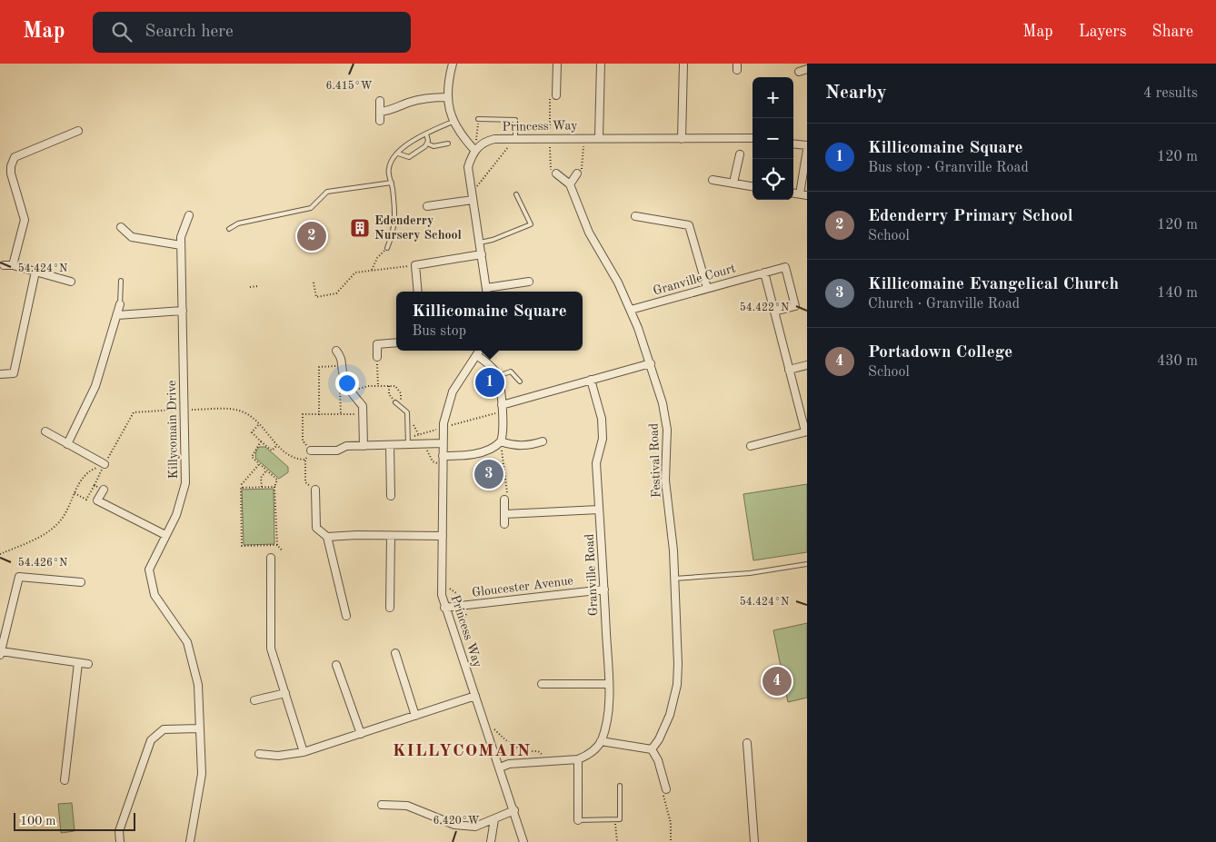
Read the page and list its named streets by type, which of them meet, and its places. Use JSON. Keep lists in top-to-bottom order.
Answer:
{
  "streets": {
    "street": [
      "Princess Way",
      "Granville Court",
      "Killycomain Drive",
      "Festival Road",
      "Granville Road",
      "Gloucester Avenue"
    ]
  },
  "crossings": [
    ["Princess Way", "Gloucester Avenue"],
    ["Granville Court", "Festival Road"],
    ["Granville Road", "Gloucester Avenue"]
  ],
  "districts": ["KILLYCOMAIN"],
  "places": {
    "building": ["Edenderry Nursery School"]
  },
  "scale_bar": "100 m",
  "page": {
    "header": "Map",
    "search": "Search here",
    "nav": ["Map", "Layers", "Share"],
    "heading": ["Nearby", "4 results"],
    "map_buttons": ["+", "−"],
    "list": [
      {
        "mark": "1",
        "name": "Killicomaine Square",
        "note": "Bus stop · Granville Road",
        "value": "120 m"
      },
      {
        "mark": "2",
        "name": "Edenderry Primary School",
        "note": "School",
        "value": "120 m"
      },
      {
        "mark": "3",
        "name": "Killicomaine Evangelical Church",
        "note": "Church · Granville Road",
        "value": "140 m"
      },
      {
        "mark": "4",
        "name": "Portadown College",
        "note": "School",
        "value": "430 m"
      }
    ],
    "pins": [
      "2",
      "1",
      "3",
      "4"
    ],
    "popup": ["Killicomaine Square", "Bus stop"],
    "scale": "100 m"
  },
  "coordinates": [
    "6.415°W",
    "54.424°N",
    "54.422°N",
    "54.426°N",
    "6.420°W"
  ]
}
